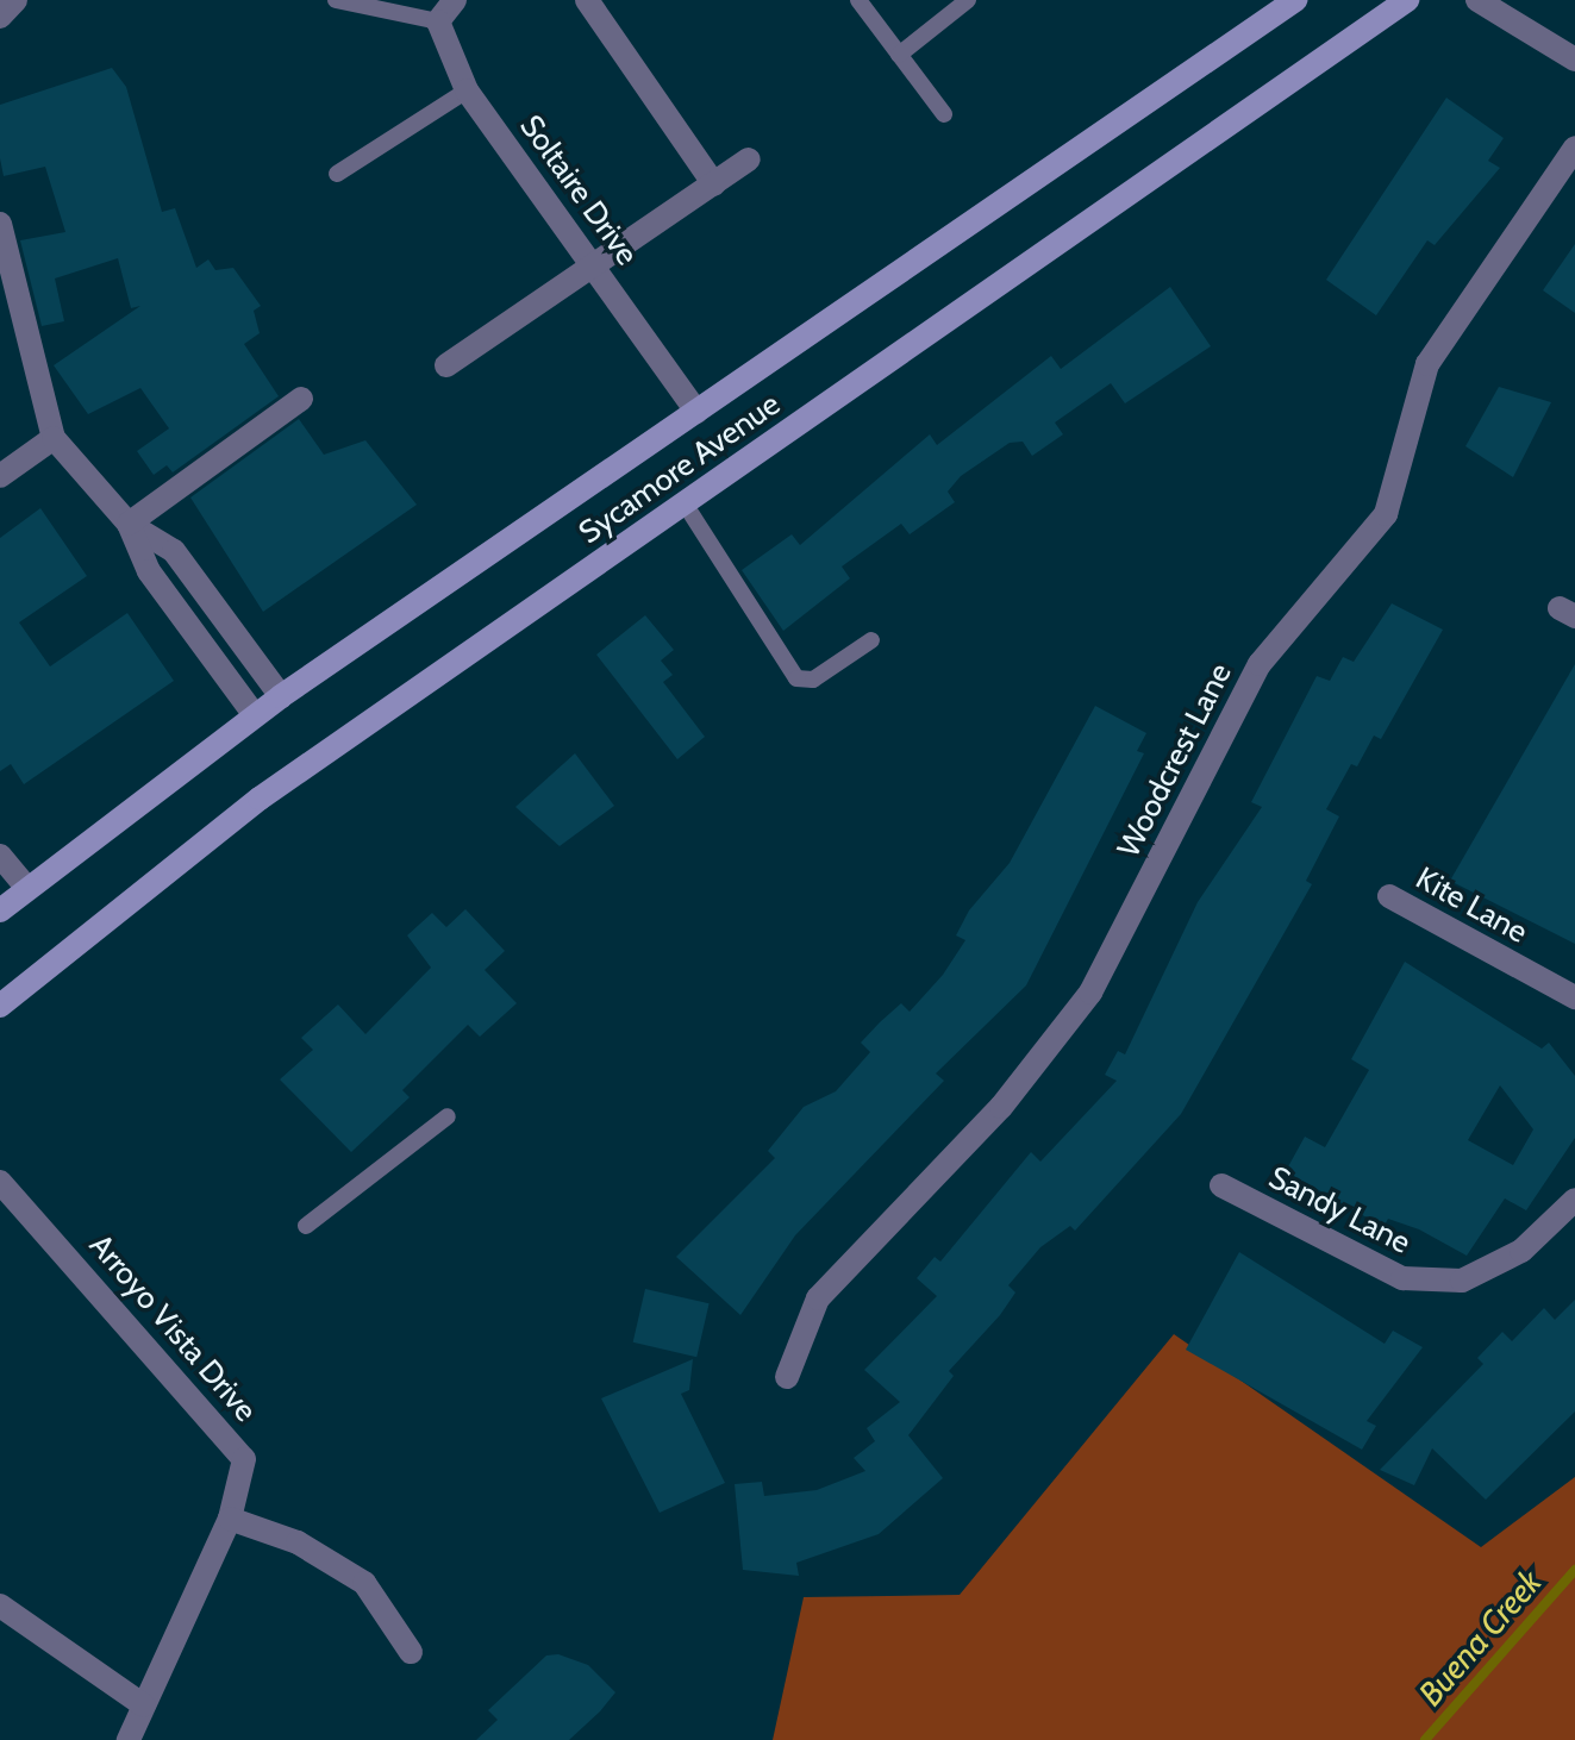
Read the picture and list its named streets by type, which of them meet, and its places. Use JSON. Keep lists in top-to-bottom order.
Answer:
{
  "streets": {
    "main road": ["Sycamore Avenue"],
    "street": [
      "Soltaire Drive",
      "Woodcrest Lane",
      "Kite Lane",
      "Sandy Lane",
      "Arroyo Vista Drive"
    ]
  },
  "crossings": [
    ["Soltaire Drive", "Sycamore Avenue"]
  ],
  "water": ["Buena Creek"]
}
